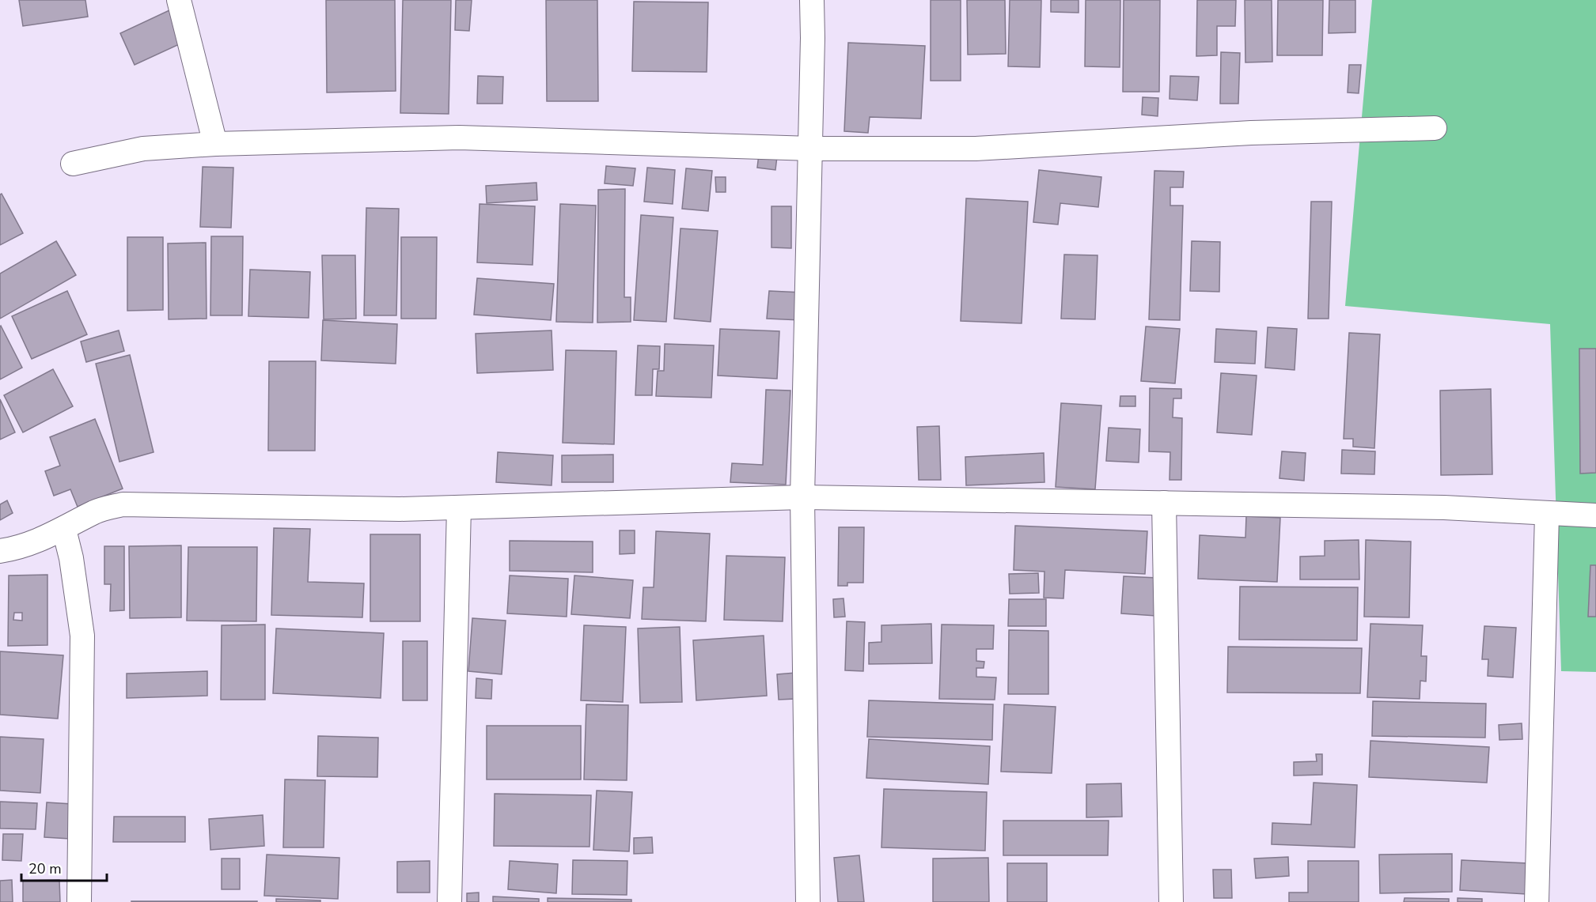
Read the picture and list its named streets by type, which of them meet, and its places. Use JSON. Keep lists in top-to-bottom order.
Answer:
{
  "scale_bar": "20 m"
}
